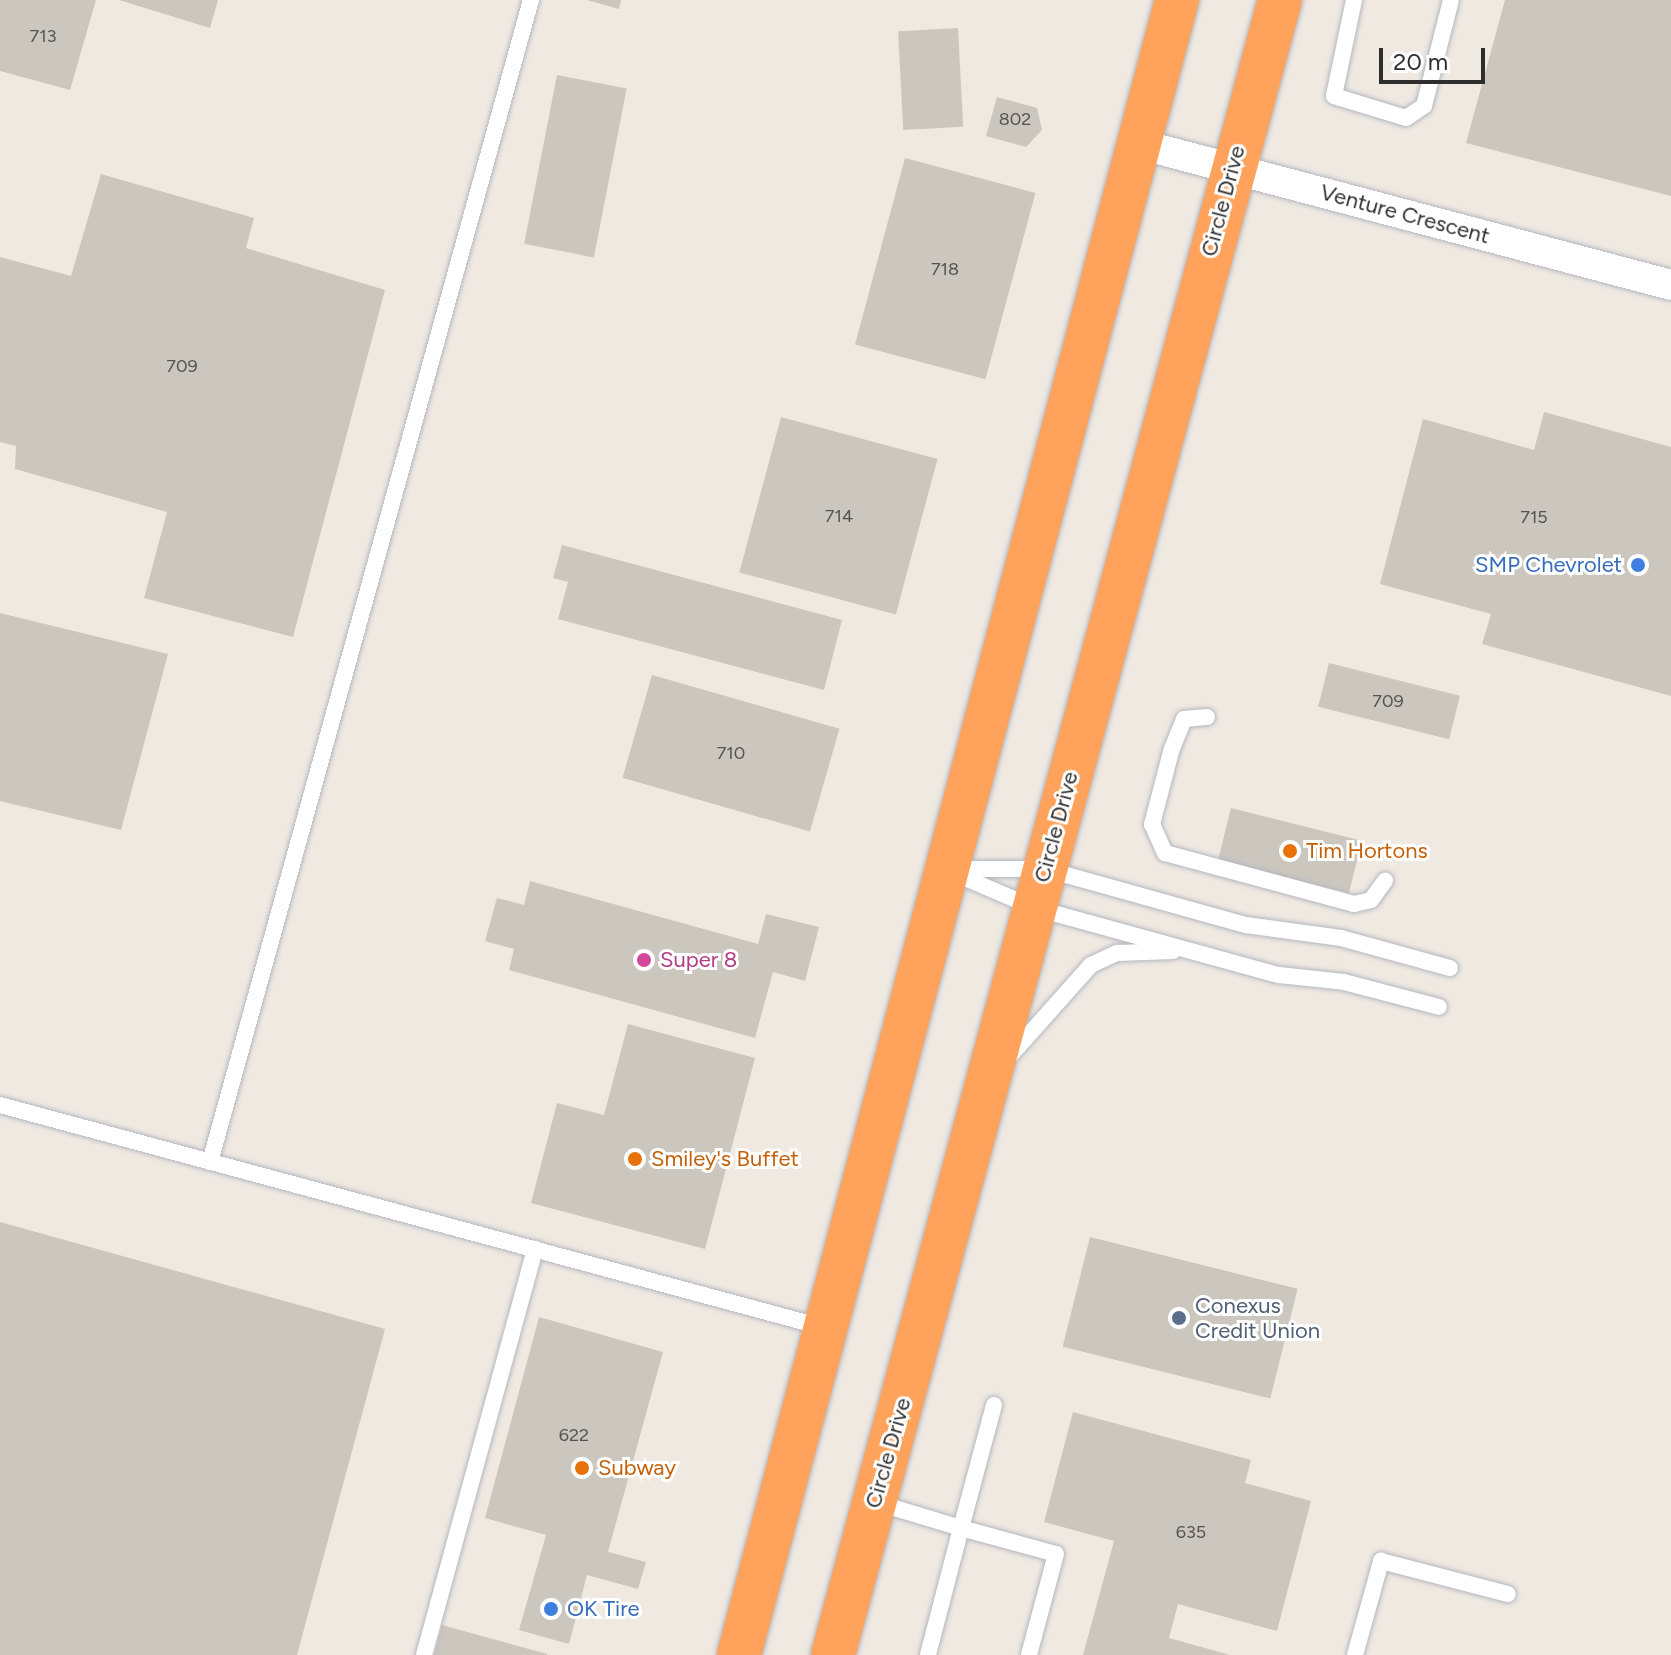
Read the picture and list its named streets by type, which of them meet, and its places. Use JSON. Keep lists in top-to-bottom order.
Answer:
{
  "streets": {
    "highway": ["Circle Drive"],
    "street": ["Venture Crescent"]
  },
  "crossings": [
    ["Circle Drive", "Venture Crescent"]
  ],
  "places": [
    "SMP Chevrolet",
    "Tim Hortons",
    "Super 8",
    "Smiley's Buffet",
    "Conexus Credit Union",
    "Subway",
    "OK Tire"
  ],
  "house_numbers": [
    "713",
    "802",
    "718",
    "709",
    "714",
    "715",
    "709",
    "710",
    "622",
    "635"
  ],
  "scale_bar": "20 m"
}
